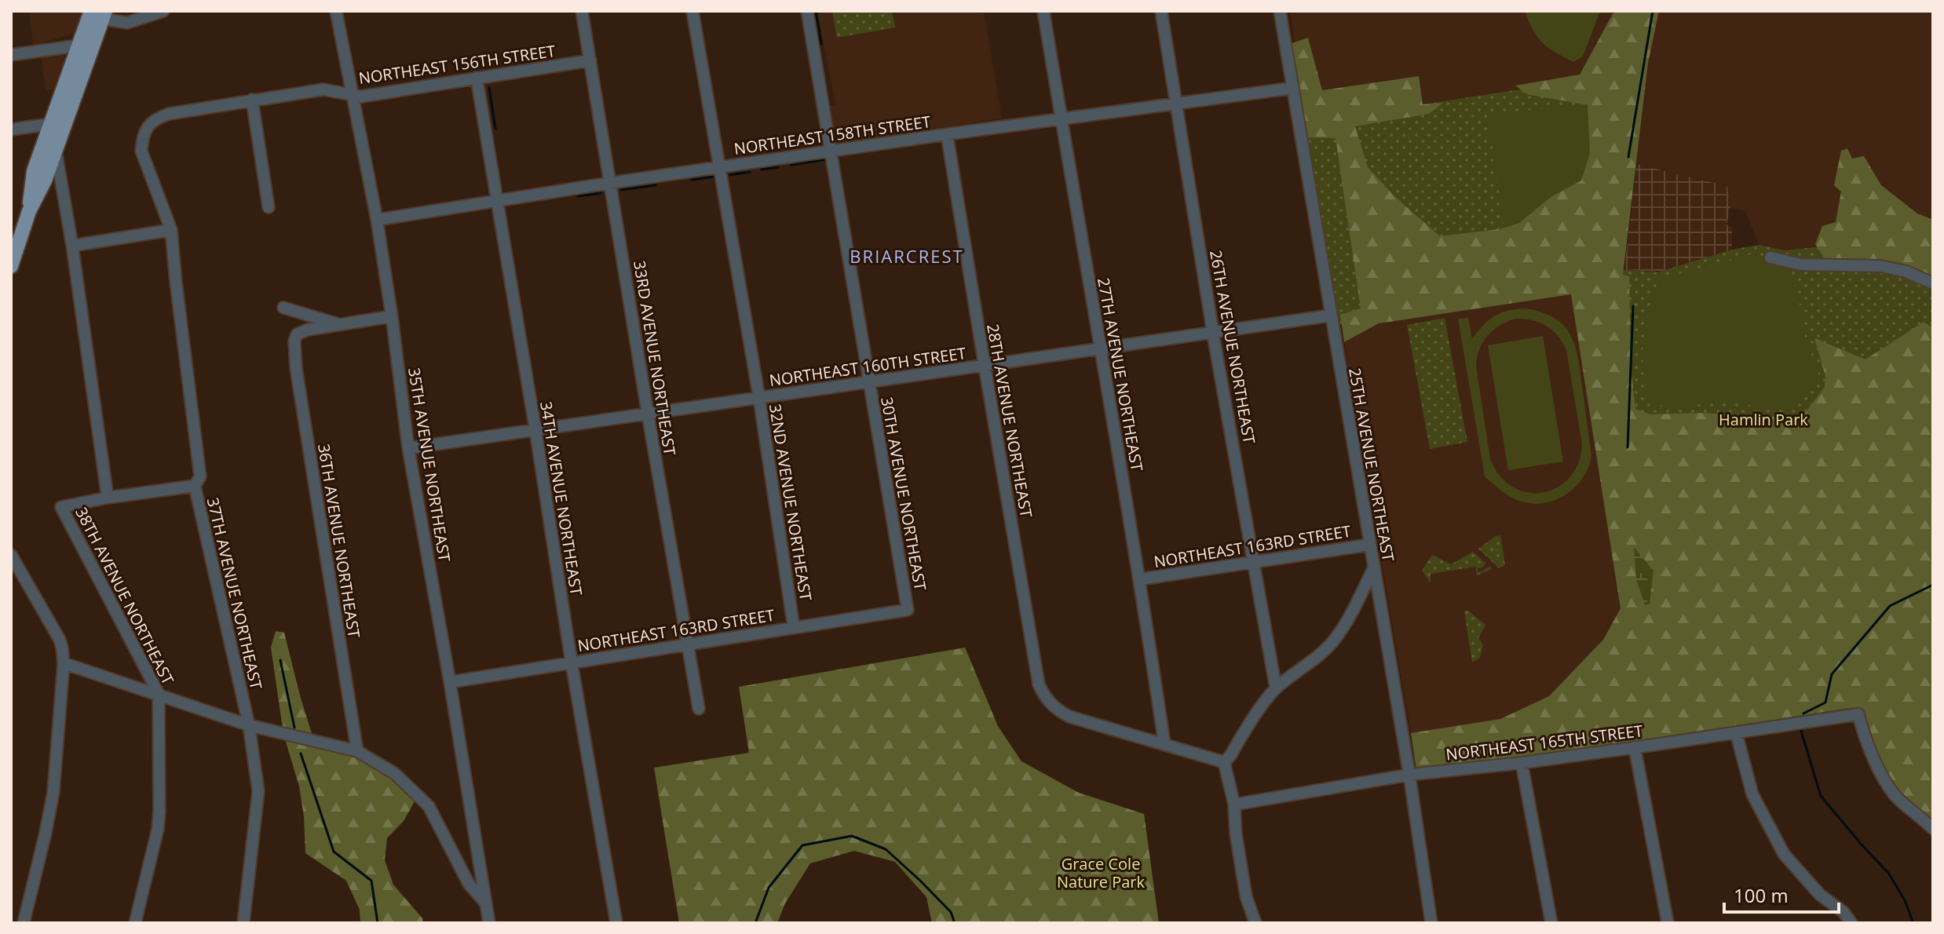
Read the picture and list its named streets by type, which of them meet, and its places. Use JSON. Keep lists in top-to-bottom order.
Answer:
{
  "streets": {
    "street": [
      "NORTHEAST 156TH STREET",
      "NORTHEAST 158TH STREET",
      "26TH AVENUE NORTHEAST",
      "33RD AVENUE NORTHEAST",
      "NORTHEAST 160TH STREET",
      "27TH AVENUE NORTHEAST",
      "28TH AVENUE NORTHEAST",
      "35TH AVENUE NORTHEAST",
      "25TH AVENUE NORTHEAST",
      "30TH AVENUE NORTHEAST",
      "34TH AVENUE NORTHEAST",
      "32ND AVENUE NORTHEAST",
      "36TH AVENUE NORTHEAST",
      "NORTHEAST 163RD STREET",
      "37TH AVENUE NORTHEAST",
      "38TH AVENUE NORTHEAST",
      "NORTHEAST 165TH STREET"
    ]
  },
  "crossings": [
    ["NORTHEAST 156TH STREET", "33RD AVENUE NORTHEAST"],
    ["NORTHEAST 156TH STREET", "35TH AVENUE NORTHEAST"],
    ["NORTHEAST 156TH STREET", "34TH AVENUE NORTHEAST"],
    ["NORTHEAST 156TH STREET", "37TH AVENUE NORTHEAST"],
    ["NORTHEAST 158TH STREET", "26TH AVENUE NORTHEAST"],
    ["NORTHEAST 158TH STREET", "33RD AVENUE NORTHEAST"],
    ["NORTHEAST 158TH STREET", "27TH AVENUE NORTHEAST"],
    ["NORTHEAST 158TH STREET", "28TH AVENUE NORTHEAST"],
    ["NORTHEAST 158TH STREET", "35TH AVENUE NORTHEAST"],
    ["NORTHEAST 158TH STREET", "25TH AVENUE NORTHEAST"],
    ["NORTHEAST 158TH STREET", "30TH AVENUE NORTHEAST"],
    ["NORTHEAST 158TH STREET", "34TH AVENUE NORTHEAST"],
    ["NORTHEAST 158TH STREET", "32ND AVENUE NORTHEAST"],
    ["26TH AVENUE NORTHEAST", "NORTHEAST 160TH STREET"],
    ["26TH AVENUE NORTHEAST", "NORTHEAST 163RD STREET"],
    ["33RD AVENUE NORTHEAST", "NORTHEAST 160TH STREET"],
    ["33RD AVENUE NORTHEAST", "NORTHEAST 163RD STREET"],
    ["NORTHEAST 160TH STREET", "27TH AVENUE NORTHEAST"],
    ["NORTHEAST 160TH STREET", "28TH AVENUE NORTHEAST"],
    ["NORTHEAST 160TH STREET", "35TH AVENUE NORTHEAST"],
    ["NORTHEAST 160TH STREET", "25TH AVENUE NORTHEAST"],
    ["NORTHEAST 160TH STREET", "30TH AVENUE NORTHEAST"],
    ["NORTHEAST 160TH STREET", "34TH AVENUE NORTHEAST"],
    ["NORTHEAST 160TH STREET", "32ND AVENUE NORTHEAST"],
    ["27TH AVENUE NORTHEAST", "28TH AVENUE NORTHEAST"],
    ["27TH AVENUE NORTHEAST", "NORTHEAST 163RD STREET"],
    ["35TH AVENUE NORTHEAST", "NORTHEAST 163RD STREET"],
    ["25TH AVENUE NORTHEAST", "NORTHEAST 163RD STREET"],
    ["25TH AVENUE NORTHEAST", "NORTHEAST 165TH STREET"],
    ["30TH AVENUE NORTHEAST", "NORTHEAST 163RD STREET"],
    ["34TH AVENUE NORTHEAST", "NORTHEAST 163RD STREET"],
    ["32ND AVENUE NORTHEAST", "NORTHEAST 163RD STREET"]
  ],
  "districts": ["BRIARCREST"],
  "parks": ["Hamlin Park", "Grace Cole Nature Park"],
  "scale_bar": "100 m"
}
